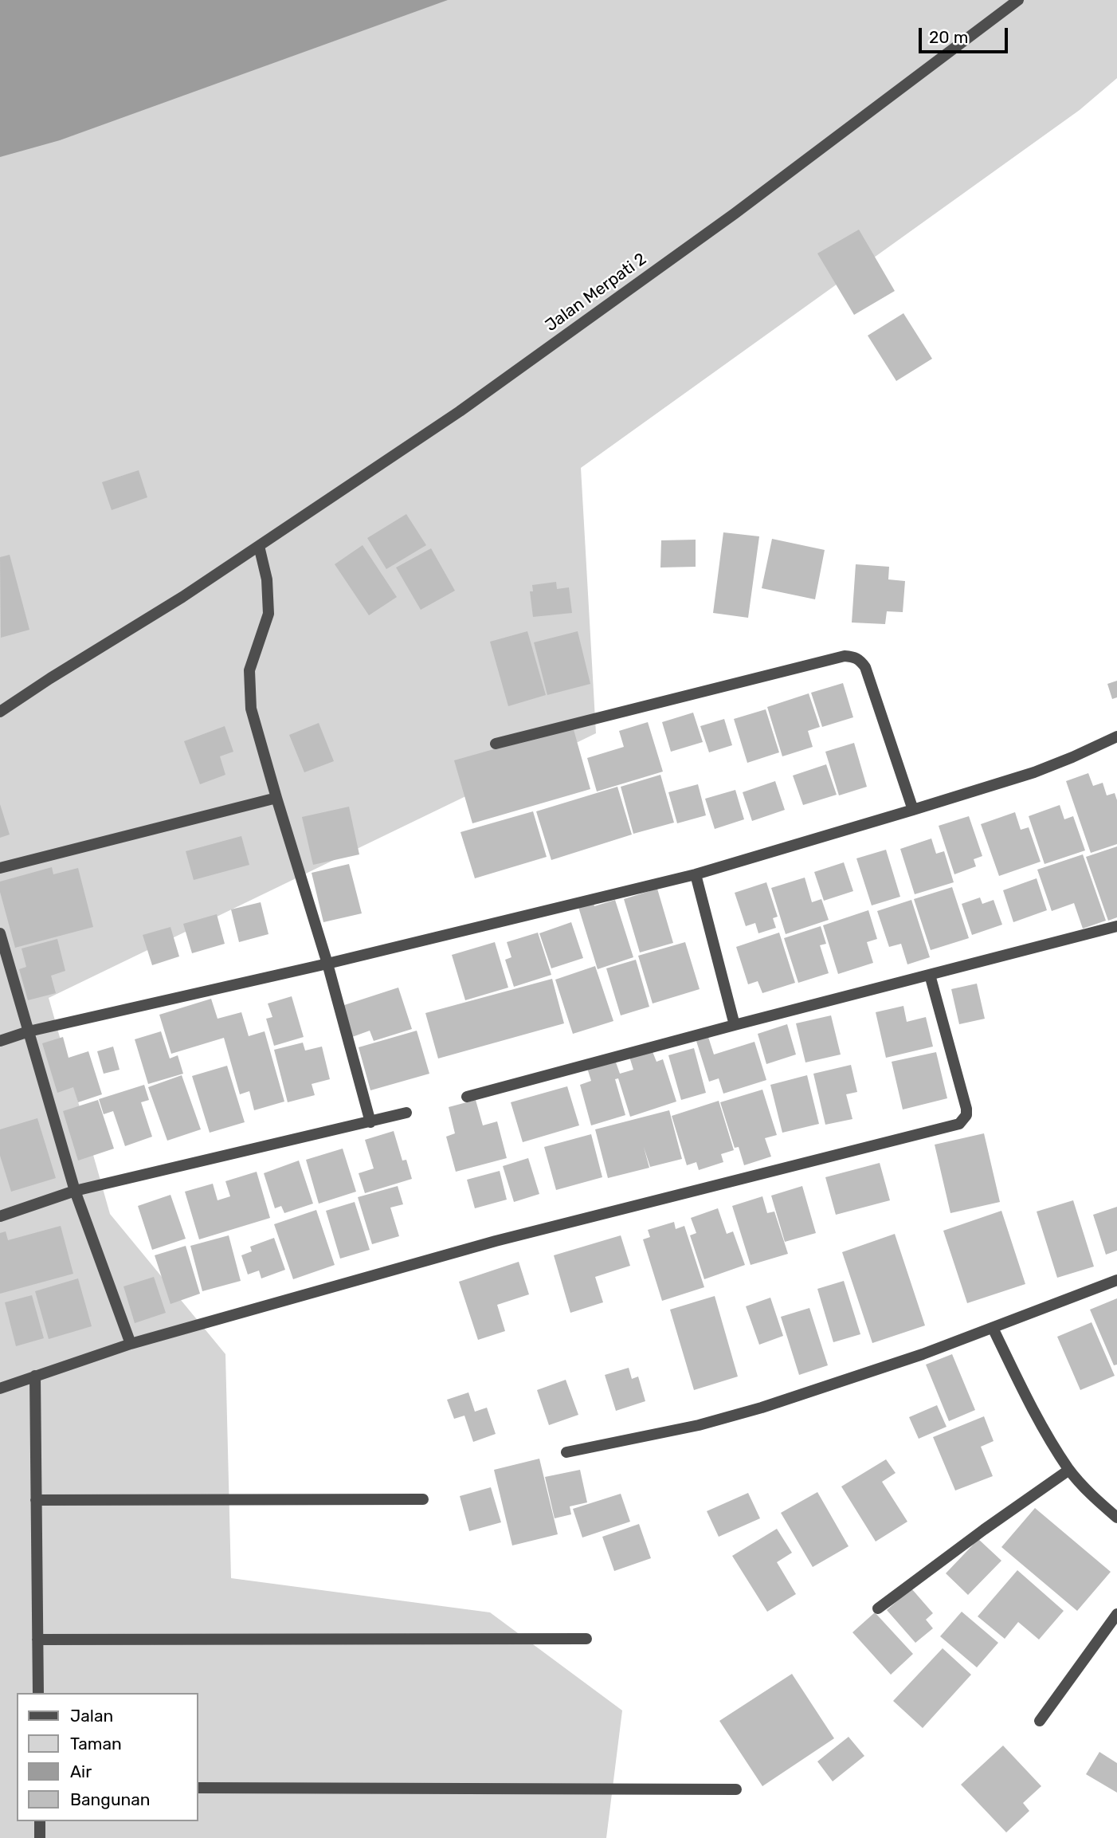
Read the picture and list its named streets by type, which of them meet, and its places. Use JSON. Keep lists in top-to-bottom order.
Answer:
{
  "streets": {
    "street": ["Jalan Merpati 2"]
  },
  "legend": [
    "Jalan",
    "Taman",
    "Air",
    "Bangunan"
  ],
  "scale_bar": "20 m"
}
